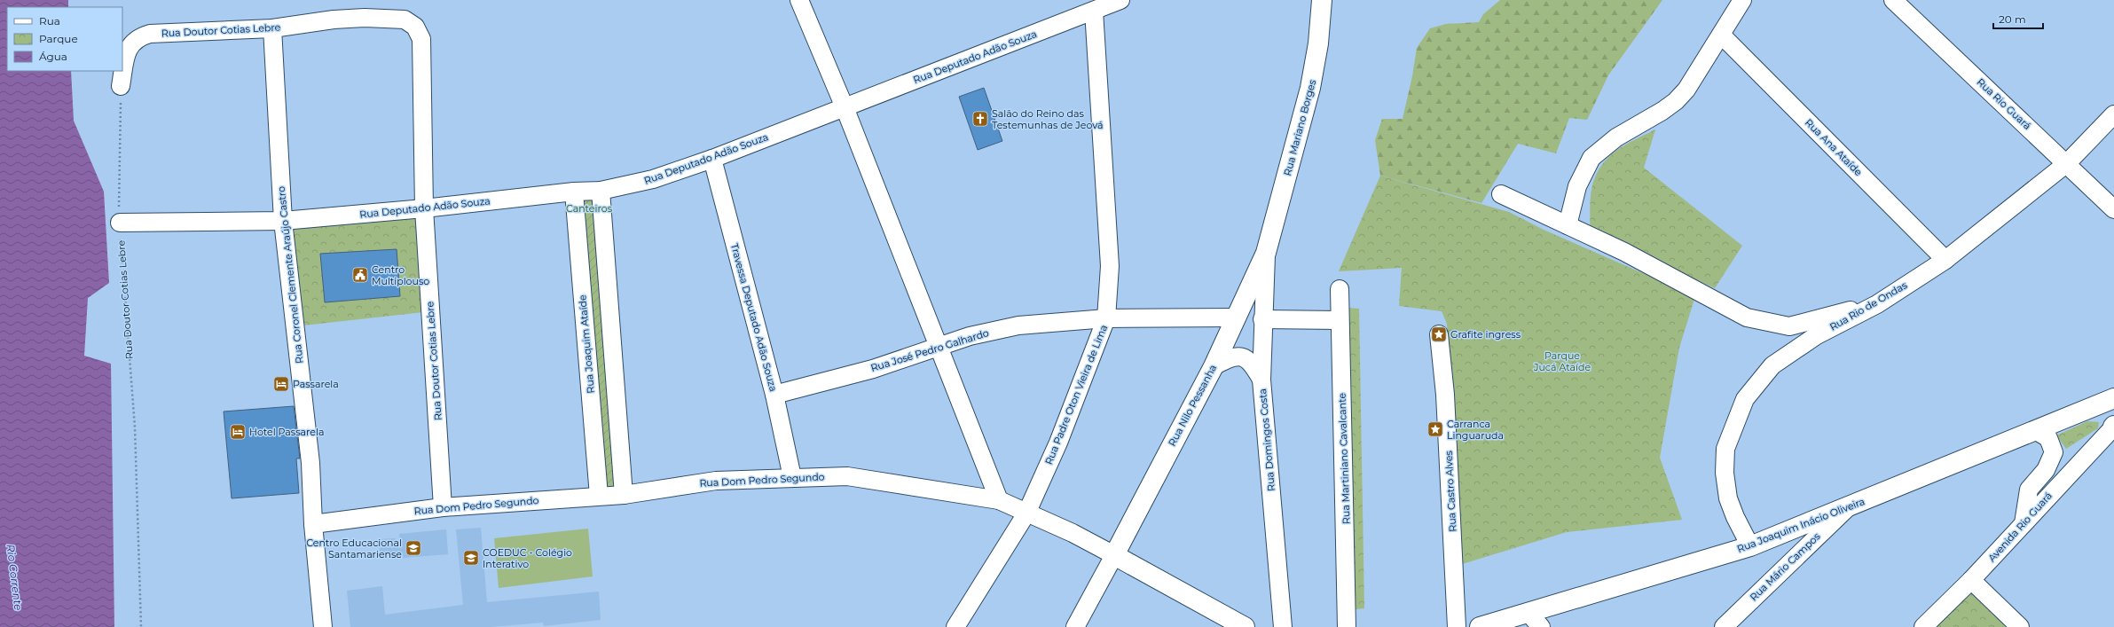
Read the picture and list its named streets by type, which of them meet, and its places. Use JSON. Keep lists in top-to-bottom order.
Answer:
{
  "streets": {
    "street": [
      "Rua Doutor Cotias Lebre",
      "Rua Deputado Adão Souza",
      "Rua Rio Guará",
      "Rua Mariano Borges",
      "Rua Ana Ataíde",
      "Rua Coronel Clemente Araújo Castro",
      "Rua Rio de Ondas",
      "Travessa Deputado Adão Souza",
      "Rua Joaquim Ataíde",
      "Rua José Pedro Galhardo",
      "Rua Padre Oton Vieira de Lima",
      "Rua Nilo Pessanha",
      "Rua Domingos Costa",
      "Rua Martiniano Cavalcante",
      "Rua Dom Pedro Segundo",
      "Rua Castro Alves",
      "Rua Joaquim Inácio Oliveira",
      "Avenida Rio Guará",
      "Rua Mário Campos"
    ]
  },
  "crossings": [
    ["Rua Doutor Cotias Lebre", "Rua Deputado Adão Souza"],
    ["Rua Doutor Cotias Lebre", "Rua Coronel Clemente Araújo Castro"],
    ["Rua Doutor Cotias Lebre", "Rua Dom Pedro Segundo"],
    ["Rua Deputado Adão Souza", "Rua Coronel Clemente Araújo Castro"],
    ["Rua Deputado Adão Souza", "Travessa Deputado Adão Souza"],
    ["Rua Deputado Adão Souza", "Rua Joaquim Ataíde"],
    ["Rua Deputado Adão Souza", "Rua Padre Oton Vieira de Lima"],
    ["Rua Rio Guará", "Rua Rio de Ondas"],
    ["Rua Mariano Borges", "Rua Nilo Pessanha"],
    ["Rua Mariano Borges", "Rua Domingos Costa"],
    ["Rua Ana Ataíde", "Rua Rio de Ondas"],
    ["Rua Coronel Clemente Araújo Castro", "Rua Dom Pedro Segundo"],
    ["Rua Rio de Ondas", "Rua Joaquim Inácio Oliveira"],
    ["Travessa Deputado Adão Souza", "Rua José Pedro Galhardo"],
    ["Travessa Deputado Adão Souza", "Rua Dom Pedro Segundo"],
    ["Rua Joaquim Ataíde", "Rua Dom Pedro Segundo"],
    ["Rua José Pedro Galhardo", "Rua Padre Oton Vieira de Lima"],
    ["Rua José Pedro Galhardo", "Rua Nilo Pessanha"],
    ["Rua Padre Oton Vieira de Lima", "Rua Dom Pedro Segundo"],
    ["Rua Nilo Pessanha", "Rua Domingos Costa"],
    ["Rua Nilo Pessanha", "Rua Dom Pedro Segundo"],
    ["Rua Joaquim Inácio Oliveira", "Rua Mário Campos"]
  ],
  "water": ["Rio Corrente"],
  "parks": ["Canteiros", "Parque Jucá Ataíde"],
  "places": {
    "church": ["Salão do Reino das Testemunhas de Jeová"],
    "public building": ["Centro Multiplouso"],
    "place": ["Grafite ingress", "Carranca Linguaruda"],
    "hotel": ["Passarela", "Hotel Passarela"],
    "school or university": ["Centro Educacional Santamariense", "COEDUC - Colégio Interativo"]
  },
  "legend": ["Rua", "Parque", "Água"],
  "scale_bar": "20 m"
}
